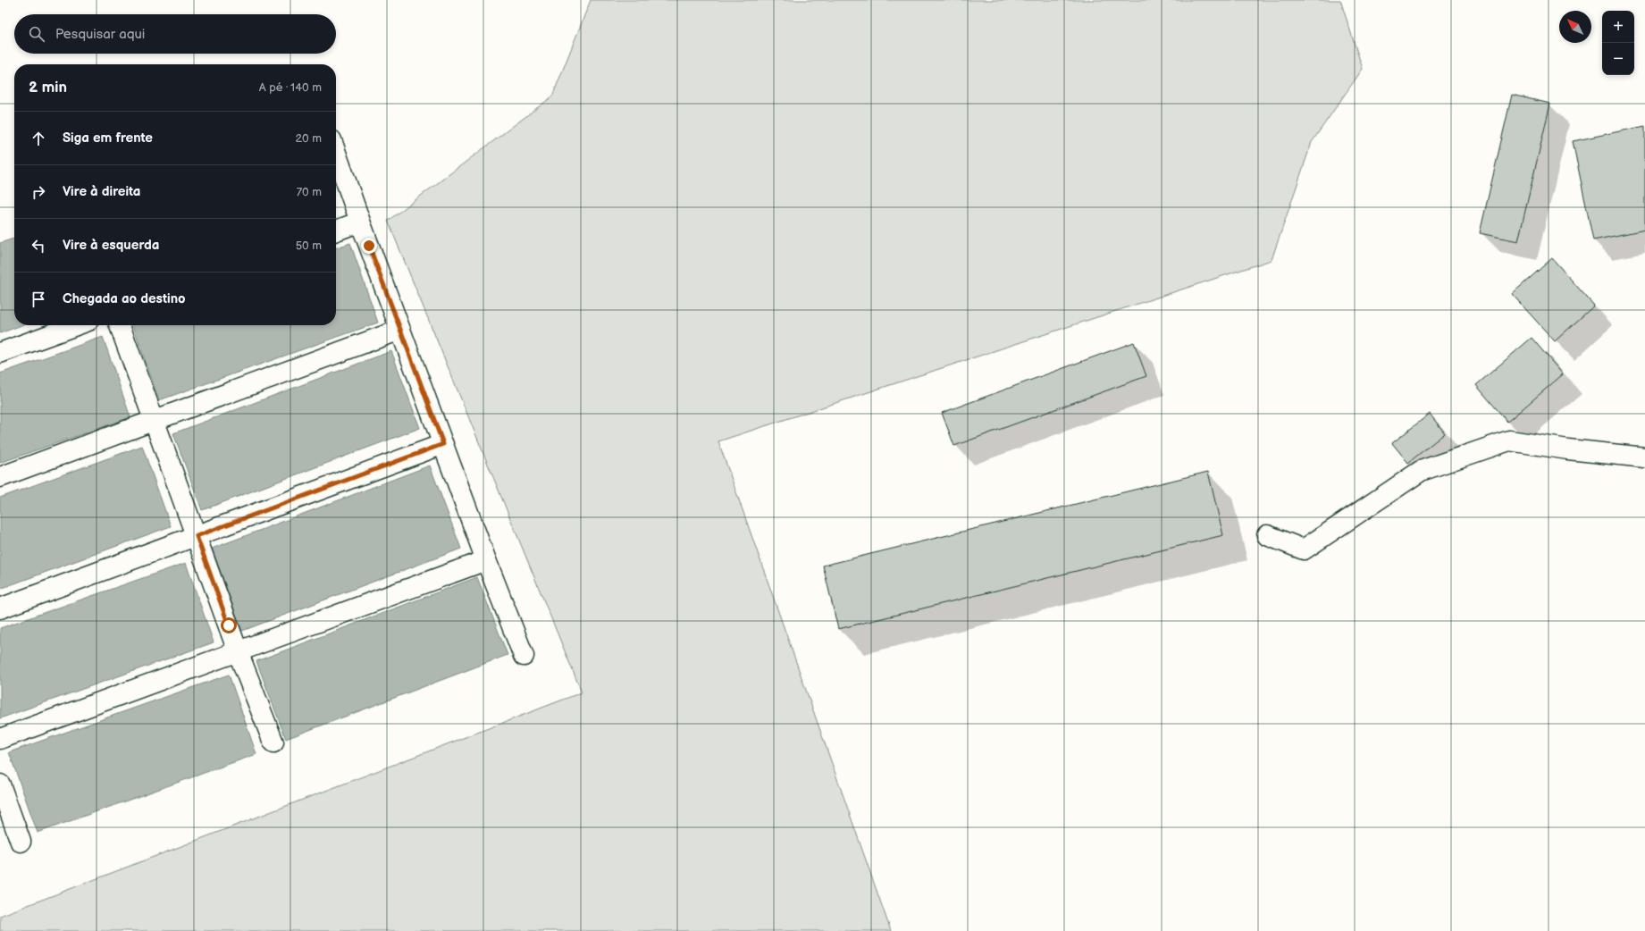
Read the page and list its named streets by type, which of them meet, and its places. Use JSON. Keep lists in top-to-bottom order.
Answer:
{
  "north": "top left",
  "page": {
    "map_buttons": ["+", "−"],
    "search": "Pesquisar aqui",
    "heading": ["2 min", "A pé · 140 m"],
    "list": [
      ["Siga em frente", "20 m"],
      ["Vire à direita", "70 m"],
      ["Vire à esquerda", "50 m"],
      "Chegada ao destino"
    ]
  }
}
